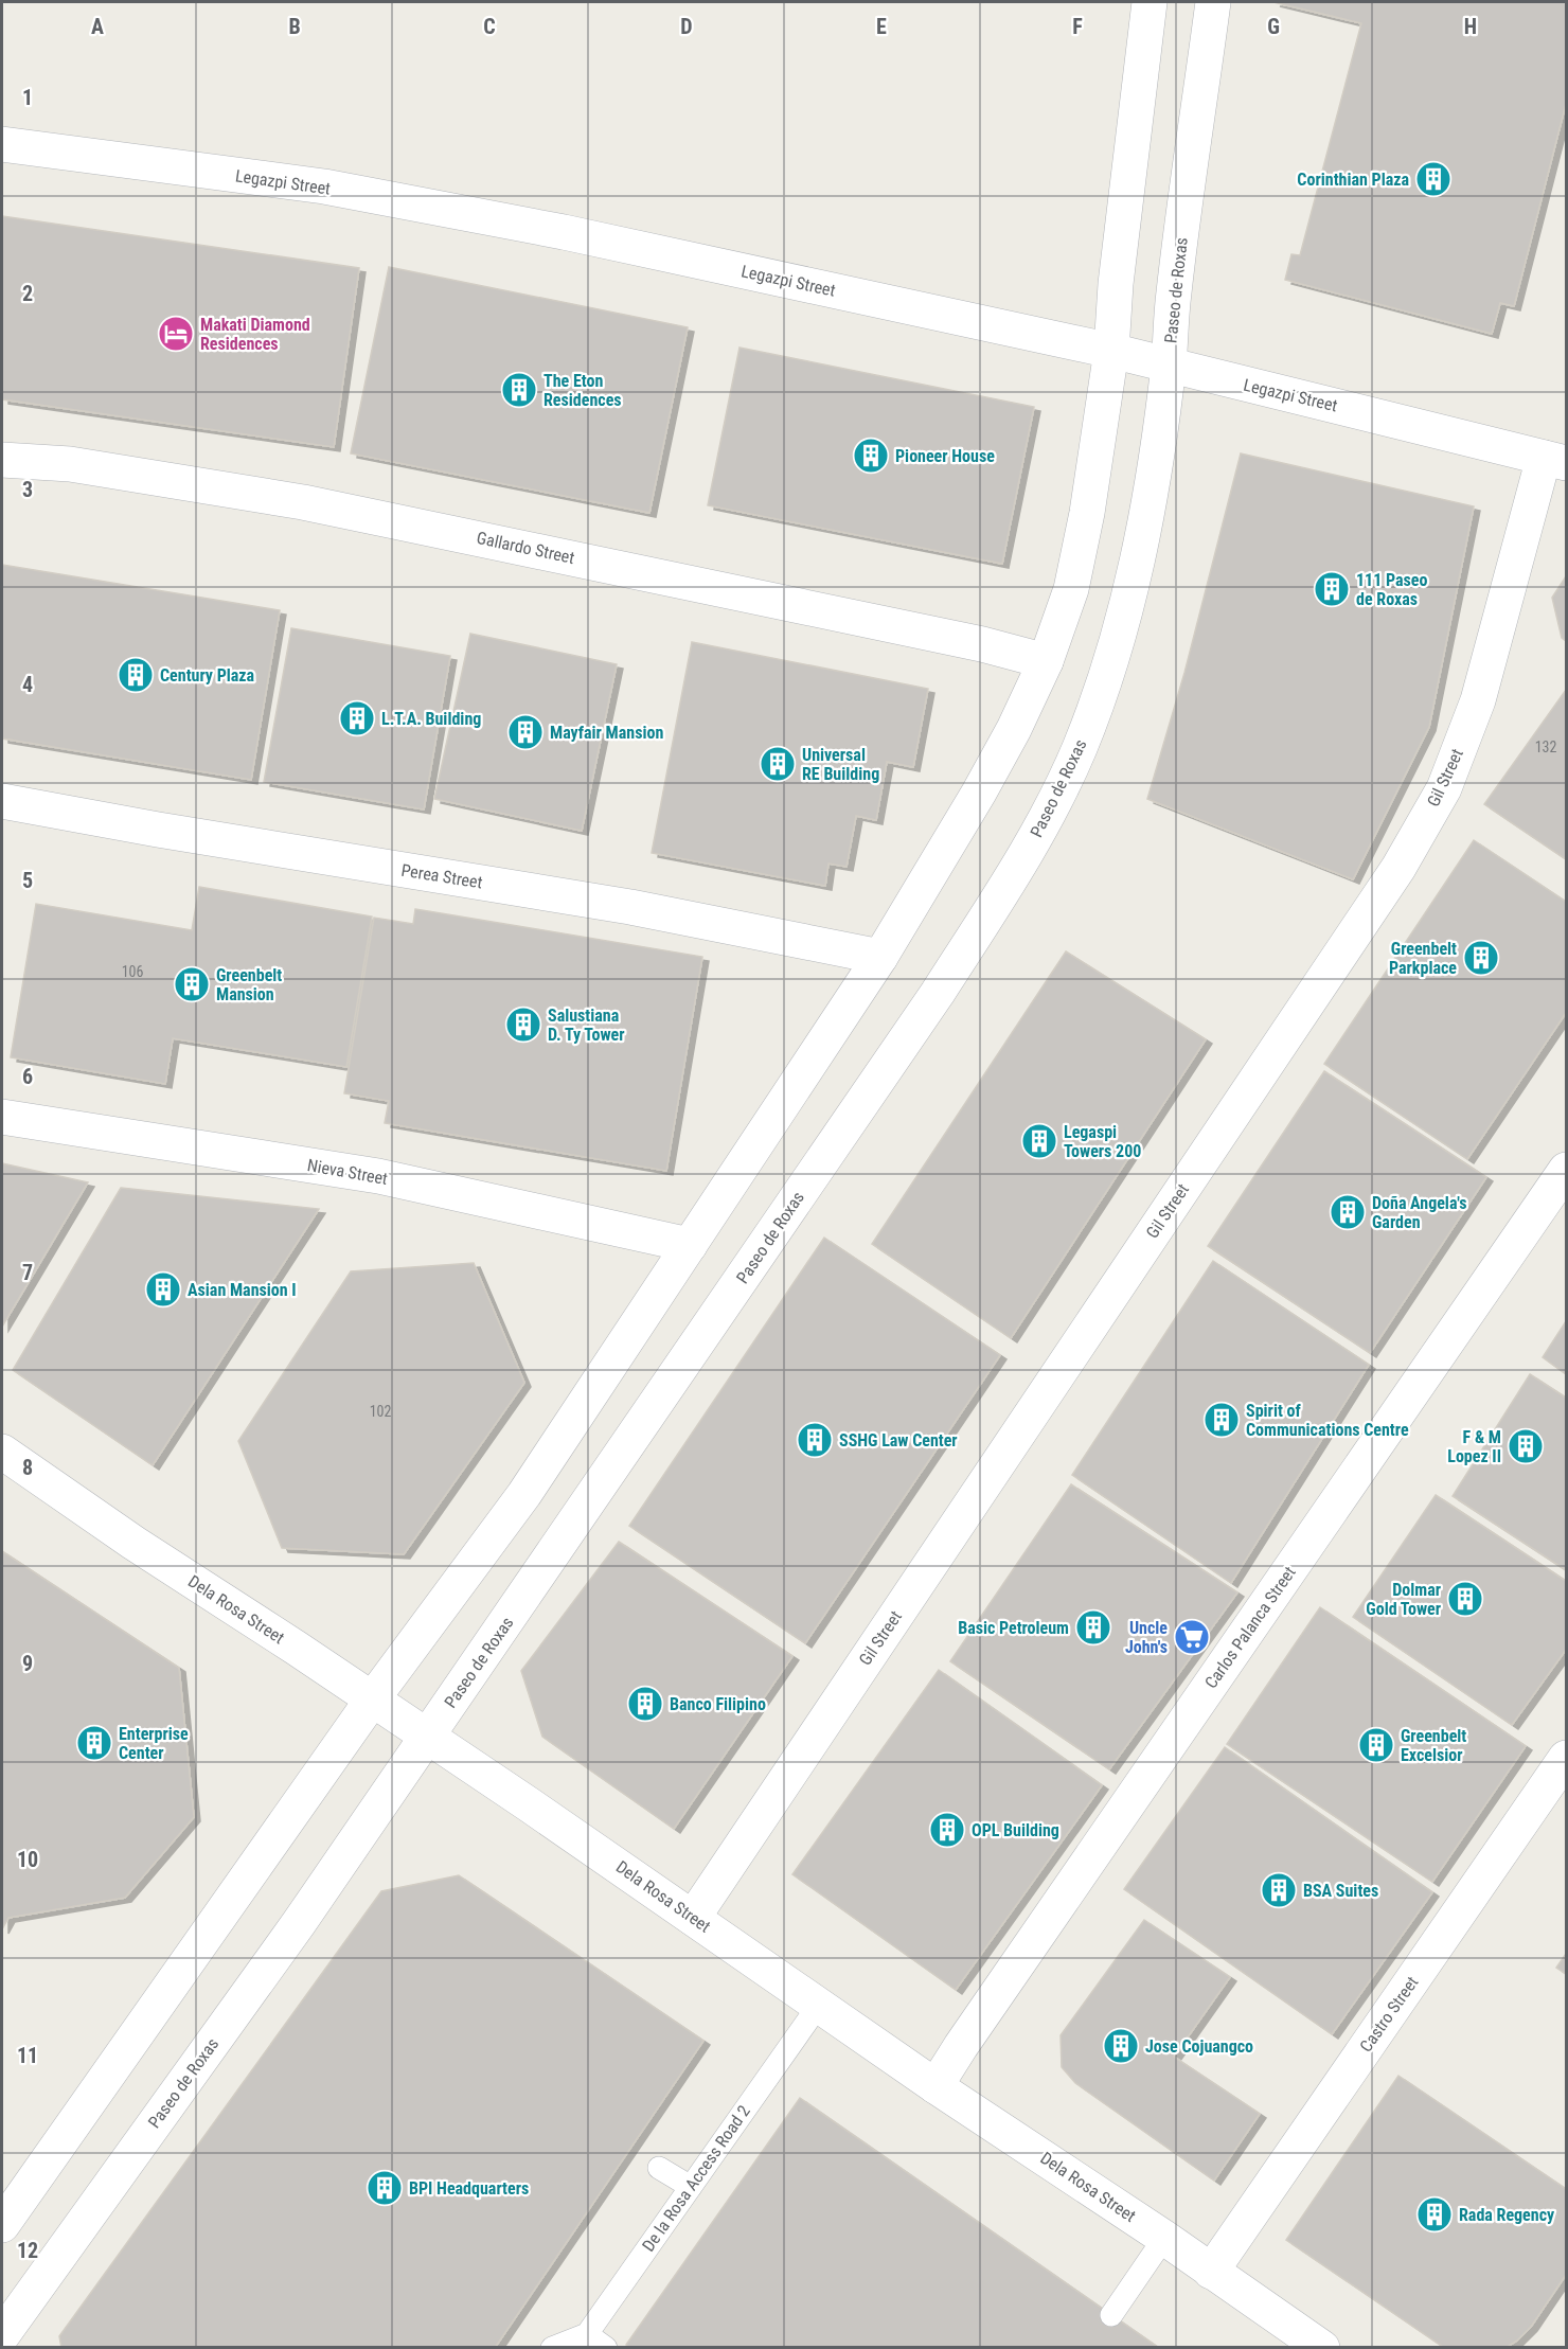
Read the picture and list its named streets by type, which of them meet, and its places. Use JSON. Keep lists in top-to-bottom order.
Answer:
{
  "streets": {
    "street": [
      "Legazpi Street",
      "Paseo de Roxas",
      "Gallardo Street",
      "Gil Street",
      "Perea Street",
      "Nieva Street",
      "Dela Rosa Street",
      "Carlos Palanca Street",
      "Castro Street"
    ],
    "lane": ["De la Rosa Access Road 2"]
  },
  "crossings": [
    ["Legazpi Street", "Paseo de Roxas"],
    ["Legazpi Street", "Gil Street"],
    ["Paseo de Roxas", "Dela Rosa Street"],
    ["Gil Street", "Dela Rosa Street"],
    ["Dela Rosa Street", "Carlos Palanca Street"],
    ["Dela Rosa Street", "Castro Street"],
    ["Dela Rosa Street", "De la Rosa Access Road 2"]
  ],
  "places": {
    "building": [
      "Corinthian Plaza",
      "The Eton Residences",
      "Pioneer House",
      "111 Paseo de Roxas",
      "Century Plaza",
      "L.T.A. Building",
      "Mayfair Mansion",
      "Universal RE Building",
      "Greenbelt Parkplace",
      "Greenbelt Mansion",
      "Salustiana D. Ty Tower",
      "Legaspi Towers 200",
      "Doña Angela's Garden",
      "Asian Mansion I",
      "Spirit of Communications Centre",
      "SSHG Law Center",
      "F & M Lopez II",
      "Dolmar Gold Tower",
      "Basic Petroleum",
      "Banco Filipino",
      "Enterprise Center",
      "Greenbelt Excelsior",
      "OPL Building",
      "BSA Suites",
      "Jose Cojuangco",
      "BPI Headquarters",
      "Rada Regency"
    ],
    "hotel": ["Makati Diamond Residences"],
    "supermarket": ["Uncle John's"]
  },
  "house_numbers": ["132", "106", "102"],
  "grid": {
    "columns": [
      "A",
      "B",
      "C",
      "D",
      "E",
      "F",
      "G",
      "H"
    ],
    "rows": [
      "1",
      "2",
      "3",
      "4",
      "5",
      "6",
      "7",
      "8",
      "9",
      "10",
      "11",
      "12"
    ]
  }
}
